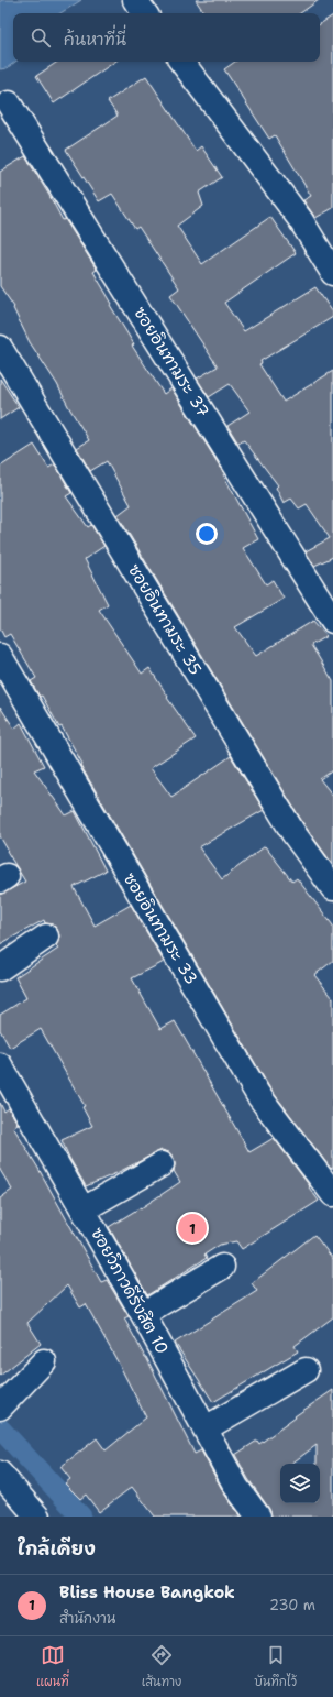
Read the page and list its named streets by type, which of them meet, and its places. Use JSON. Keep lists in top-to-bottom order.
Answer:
{
  "streets": {
    "street": [
      "ซอยอินทามระ 37",
      "ซอยอินทามระ 35",
      "ซอยอินทามระ 33",
      "ซอยวิภาวดีรังสิต 10"
    ]
  },
  "page": {
    "search": "ค้นหาที่นี่",
    "pins": "1",
    "heading": "ใกล้เคียง",
    "list": [
      {
        "mark": "1",
        "name": "Bliss House Bangkok",
        "note": "สำนักงาน",
        "value": "230 m"
      }
    ],
    "nav": ["แผนที่", "เส้นทาง", "บันทึกไว้"]
  }
}
